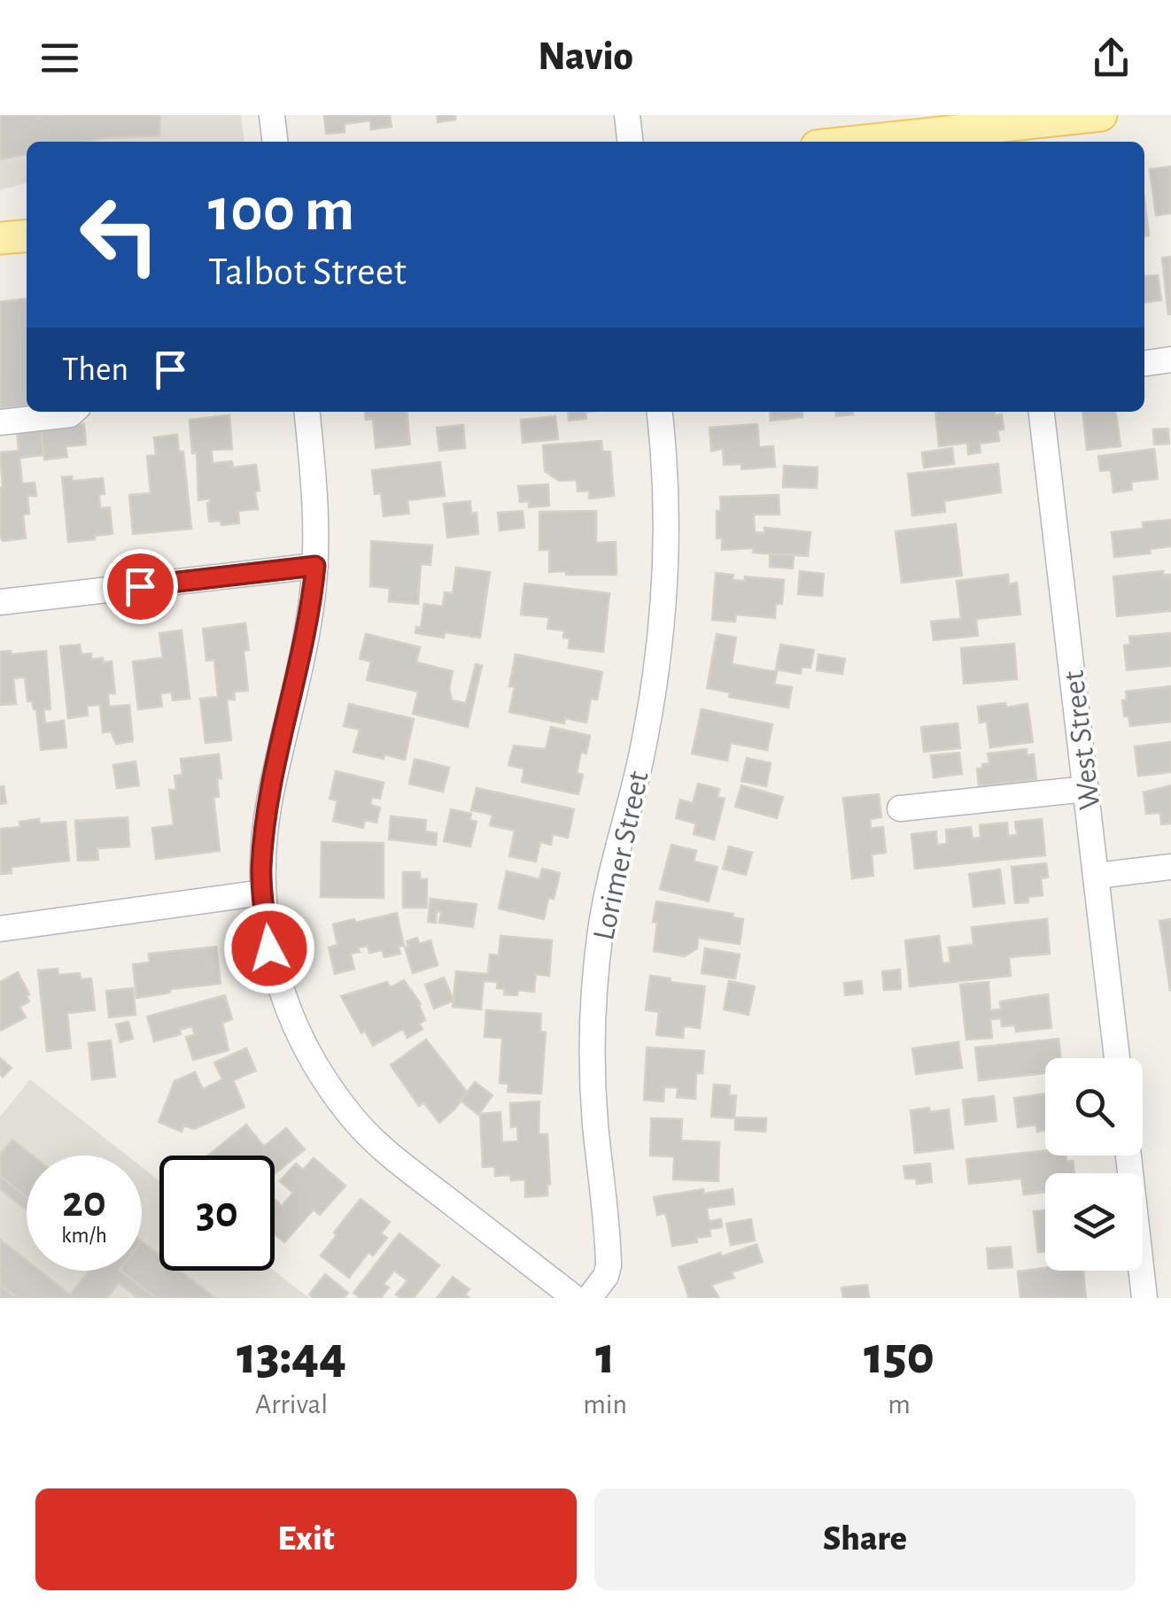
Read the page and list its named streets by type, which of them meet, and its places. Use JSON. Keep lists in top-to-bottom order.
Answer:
{
  "streets": {
    "street": ["West Street", "Lorimer Street"]
  },
  "page": {
    "header": "Navio",
    "turn": ["100 m", "Talbot Street"],
    "then": "Then",
    "speed": "20 km/h",
    "limit": "30",
    "eta": [
      "13:44",
      "Arrival",
      "1",
      "min",
      "150",
      "m"
    ],
    "buttons": ["Exit", "Share"]
  }
}
